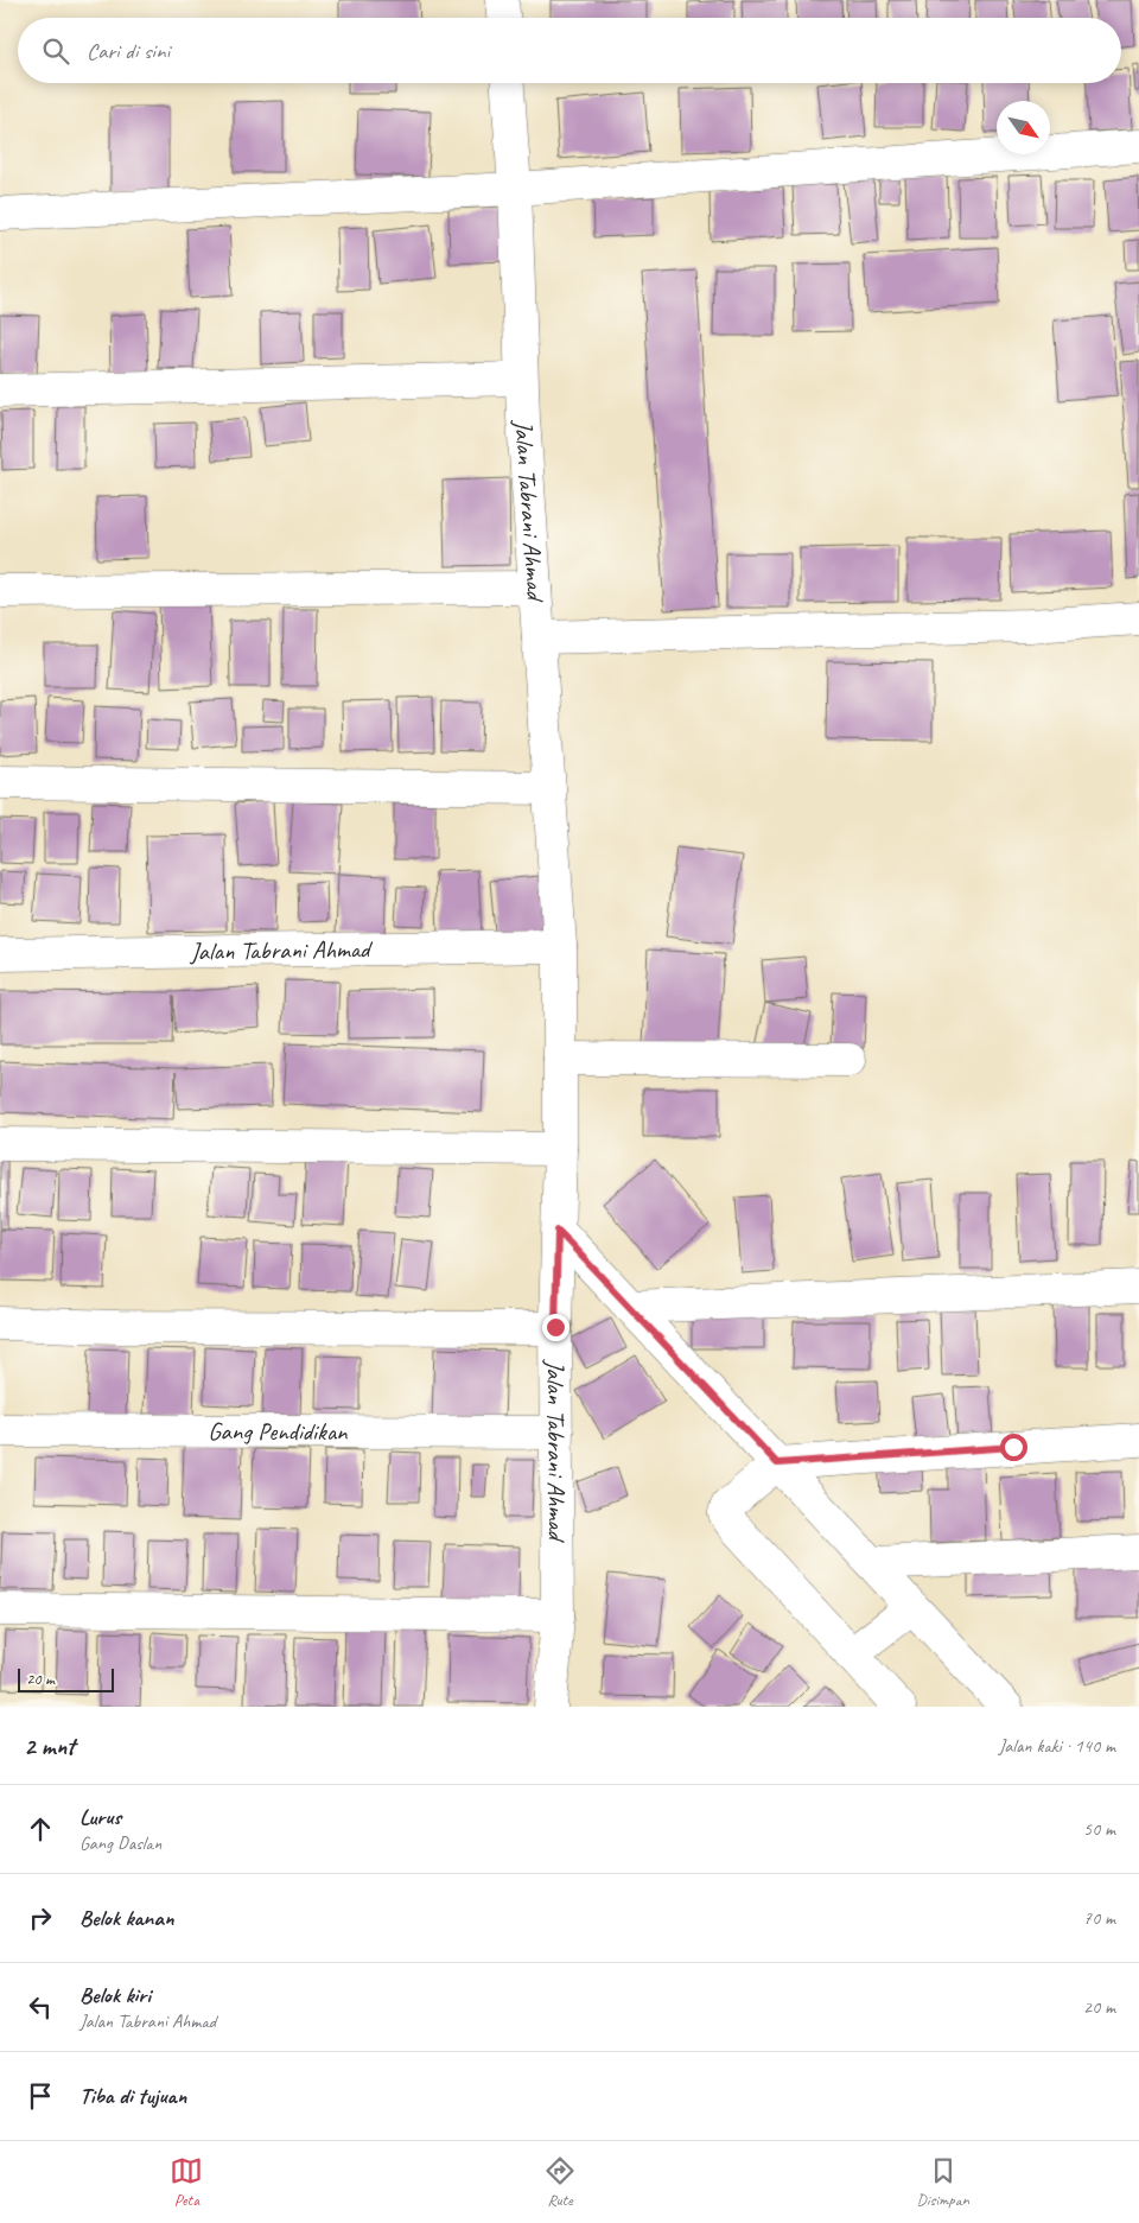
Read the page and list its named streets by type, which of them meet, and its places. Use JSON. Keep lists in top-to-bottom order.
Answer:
{
  "streets": {
    "street": ["Jalan Tabrani Ahmad", "Gang Pendidikan"]
  },
  "crossings": [
    ["Jalan Tabrani Ahmad", "Gang Pendidikan"]
  ],
  "scale_bar": "20 m",
  "north": "bottom right",
  "page": {
    "search": "Cari di sini",
    "scale": "20 m",
    "heading": ["2 mnt", "Jalan kaki · 140 m"],
    "list": [
      ["Lurus", "Gang Daslan", "50 m"],
      ["Belok kanan", "70 m"],
      ["Belok kiri", "Jalan Tabrani Ahmad", "20 m"],
      "Tiba di tujuan"
    ],
    "nav": ["Peta", "Rute", "Disimpan"]
  }
}
